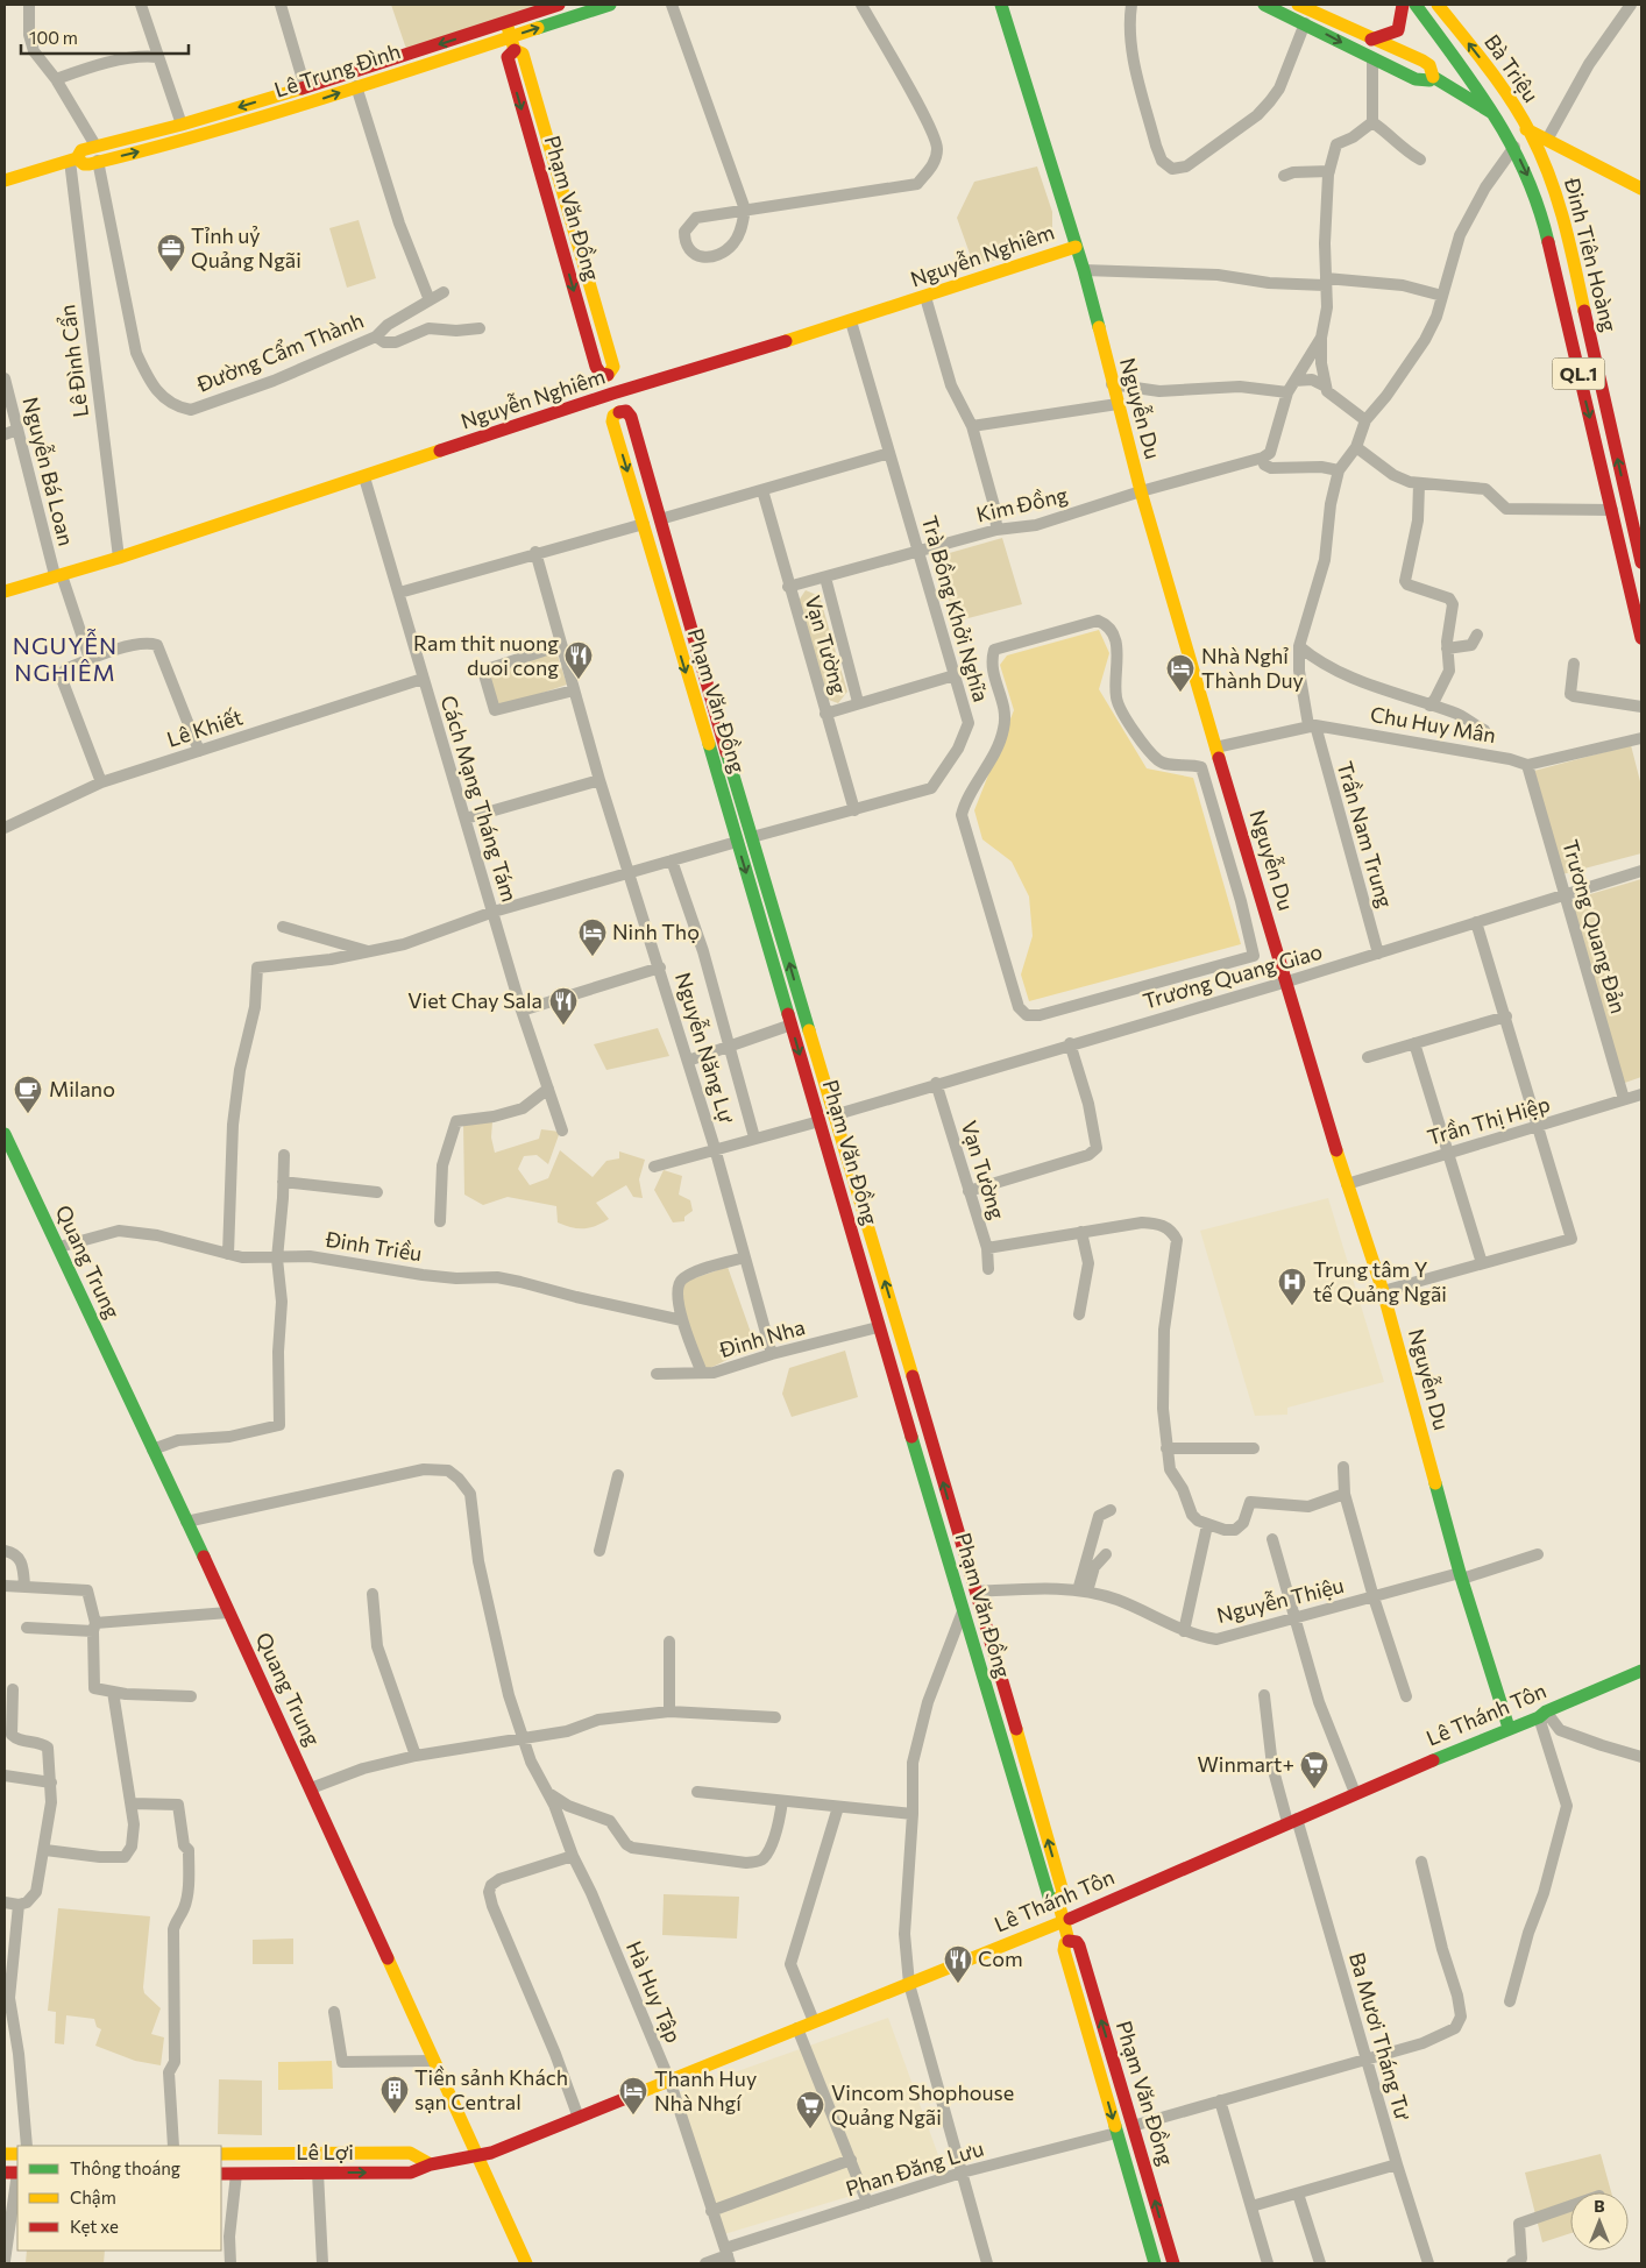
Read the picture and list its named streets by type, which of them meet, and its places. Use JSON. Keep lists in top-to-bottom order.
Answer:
{
  "streets": {
    "main road": [
      "Bà Triệu",
      "Lê Trung Đình",
      "Phạm Văn Đồng",
      "Đinh Tiên Hoàng",
      "Nguyễn Nghiêm",
      "QL.1",
      "Nguyễn Du",
      "Quang Trung",
      "Lê Thánh Tôn",
      "Lê Lợi"
    ],
    "street": [
      "Đường Cẩm Thành",
      "Lê Đình Cẩn",
      "Nguyễn Bá Loan",
      "Kim Đồng",
      "Trà Bồng Khởi Nghĩa",
      "Vạn Tường",
      "Chu Huy Mân",
      "Lê Khiết",
      "Cách Mạng Tháng Tám",
      "Trần Nam Trung",
      "Trương Quang Đản",
      "Trương Quang Giao",
      "Nguyễn Năng Lự",
      "Trần Thị Hiệp",
      "Đinh Triều",
      "Đinh Nha",
      "Nguyễn Thiệu",
      "Hà Huy Tập",
      "Ba Mươi Tháng Tư",
      "Phan Đăng Lưu"
    ]
  },
  "crossings": [
    ["Bà Triệu", "Đinh Tiên Hoàng"],
    ["Lê Trung Đình", "Phạm Văn Đồng"],
    ["Lê Trung Đình", "Đường Cẩm Thành"],
    ["Lê Trung Đình", "Lê Đình Cẩn"],
    ["Phạm Văn Đồng", "Nguyễn Nghiêm"],
    ["Phạm Văn Đồng", "Trà Bồng Khởi Nghĩa"],
    ["Phạm Văn Đồng", "Trương Quang Giao"],
    ["Phạm Văn Đồng", "Đinh Nha"],
    ["Phạm Văn Đồng", "Nguyễn Thiệu"],
    ["Phạm Văn Đồng", "Lê Thánh Tôn"],
    ["Phạm Văn Đồng", "Phan Đăng Lưu"],
    ["Nguyễn Nghiêm", "Lê Đình Cẩn"],
    ["Nguyễn Nghiêm", "Nguyễn Du"],
    ["Nguyễn Nghiêm", "Nguyễn Bá Loan"],
    ["Nguyễn Nghiêm", "Trà Bồng Khởi Nghĩa"],
    ["Nguyễn Nghiêm", "Cách Mạng Tháng Tám"],
    ["Nguyễn Du", "Kim Đồng"],
    ["Nguyễn Du", "Chu Huy Mân"],
    ["Nguyễn Du", "Trương Quang Giao"],
    ["Nguyễn Du", "Trần Thị Hiệp"],
    ["Nguyễn Du", "Nguyễn Thiệu"],
    ["Nguyễn Du", "Lê Thánh Tôn"],
    ["Kim Đồng", "Trà Bồng Khởi Nghĩa"],
    ["Kim Đồng", "Vạn Tường"],
    ["Trà Bồng Khởi Nghĩa", "Vạn Tường"],
    ["Vạn Tường", "Trương Quang Giao"],
    ["Chu Huy Mân", "Trần Nam Trung"],
    ["Chu Huy Mân", "Trương Quang Đản"],
    ["Lê Khiết", "Cách Mạng Tháng Tám"],
    ["Trần Nam Trung", "Trương Quang Giao"],
    ["Trương Quang Đản", "Trương Quang Giao"],
    ["Trương Quang Đản", "Trần Thị Hiệp"],
    ["Nguyễn Năng Lự", "Đinh Nha"],
    ["Đinh Triều", "Quang Trung"],
    ["Quang Trung", "Lê Thánh Tôn"],
    ["Quang Trung", "Hà Huy Tập"],
    ["Quang Trung", "Lê Lợi"],
    ["Lê Thánh Tôn", "Hà Huy Tập"],
    ["Lê Thánh Tôn", "Ba Mươi Tháng Tư"],
    ["Lê Thánh Tôn", "Lê Lợi"],
    ["Hà Huy Tập", "Phan Đăng Lưu"]
  ],
  "districts": ["NGUYỄN NGHIÊM"],
  "places": {
    "office": ["Tỉnh uỷ Quảng Ngãi"],
    "restaurant": ["Ram thit nuong duoi cong", "Viet Chay Sala", "Com"],
    "hotel": ["Nhà Nghỉ Thành Duy", "Ninh Thọ", "Thanh Huy Nhà Nhgí"],
    "cafe": ["Milano"],
    "hospital": ["Trung tâm Y tế Quảng Ngãi"],
    "supermarket": ["Winmart+", "Vincom Shophouse Quảng Ngãi"],
    "building": ["Tiền sảnh Khách sạn Central"]
  },
  "legend": ["Thông thoáng", "Chậm", "Kẹt xe"],
  "scale_bar": "100 m",
  "north": "top"
}
